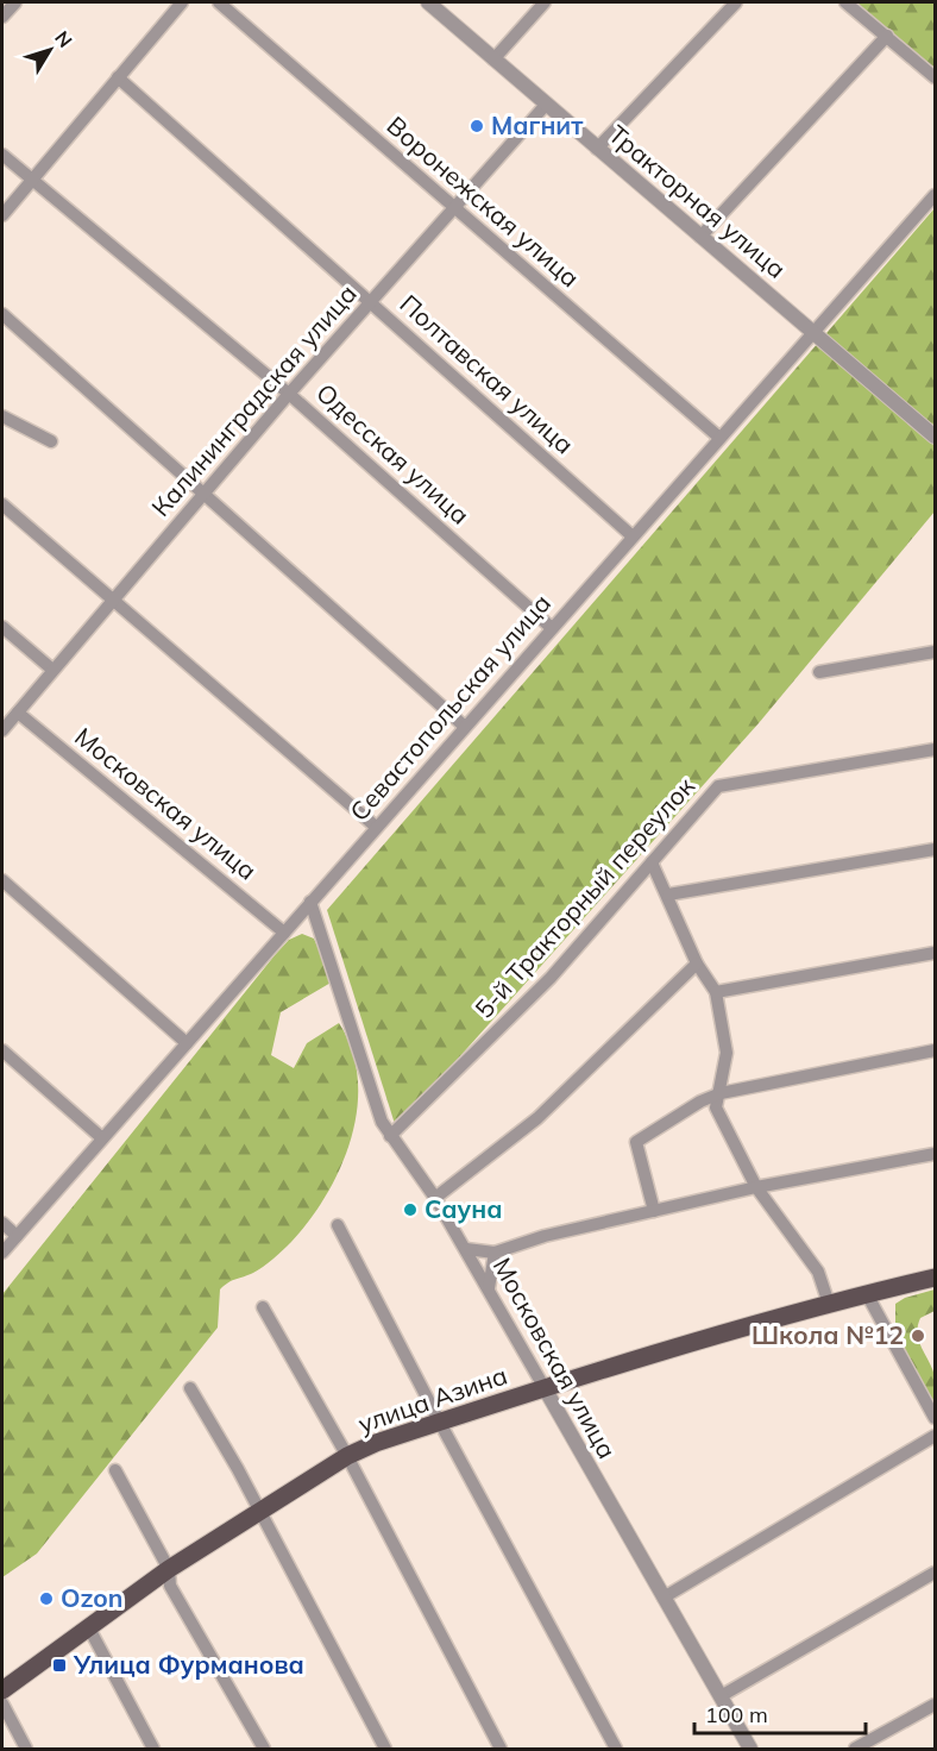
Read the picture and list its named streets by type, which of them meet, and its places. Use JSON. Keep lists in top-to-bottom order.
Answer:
{
  "streets": {
    "main road": ["улица Азина"],
    "street": [
      "Воронежская улица",
      "Тракторная улица",
      "Полтавская улица",
      "Калининградская улица",
      "Одесская улица",
      "Севастопольская улица",
      "Московская улица",
      "5-й Тракторный переулок"
    ]
  },
  "crossings": [
    ["Воронежская улица", "Калининградская улица"],
    ["Воронежская улица", "Севастопольская улица"],
    ["Тракторная улица", "Калининградская улица"],
    ["Тракторная улица", "Севастопольская улица"],
    ["Полтавская улица", "Калининградская улица"],
    ["Полтавская улица", "Севастопольская улица"],
    ["Калининградская улица", "Одесская улица"],
    ["Калининградская улица", "Московская улица"],
    ["Одесская улица", "Севастопольская улица"],
    ["Севастопольская улица", "Московская улица"],
    ["Московская улица", "5-й Тракторный переулок"],
    ["Московская улица", "улица Азина"]
  ],
  "places": {
    "other": [
      "Магнит",
      "Сауна",
      "Школа №12",
      "Ozon"
    ],
    "transit": ["Улица Фурманова"]
  },
  "scale_bar": "100 m",
  "north": "top right"
}
